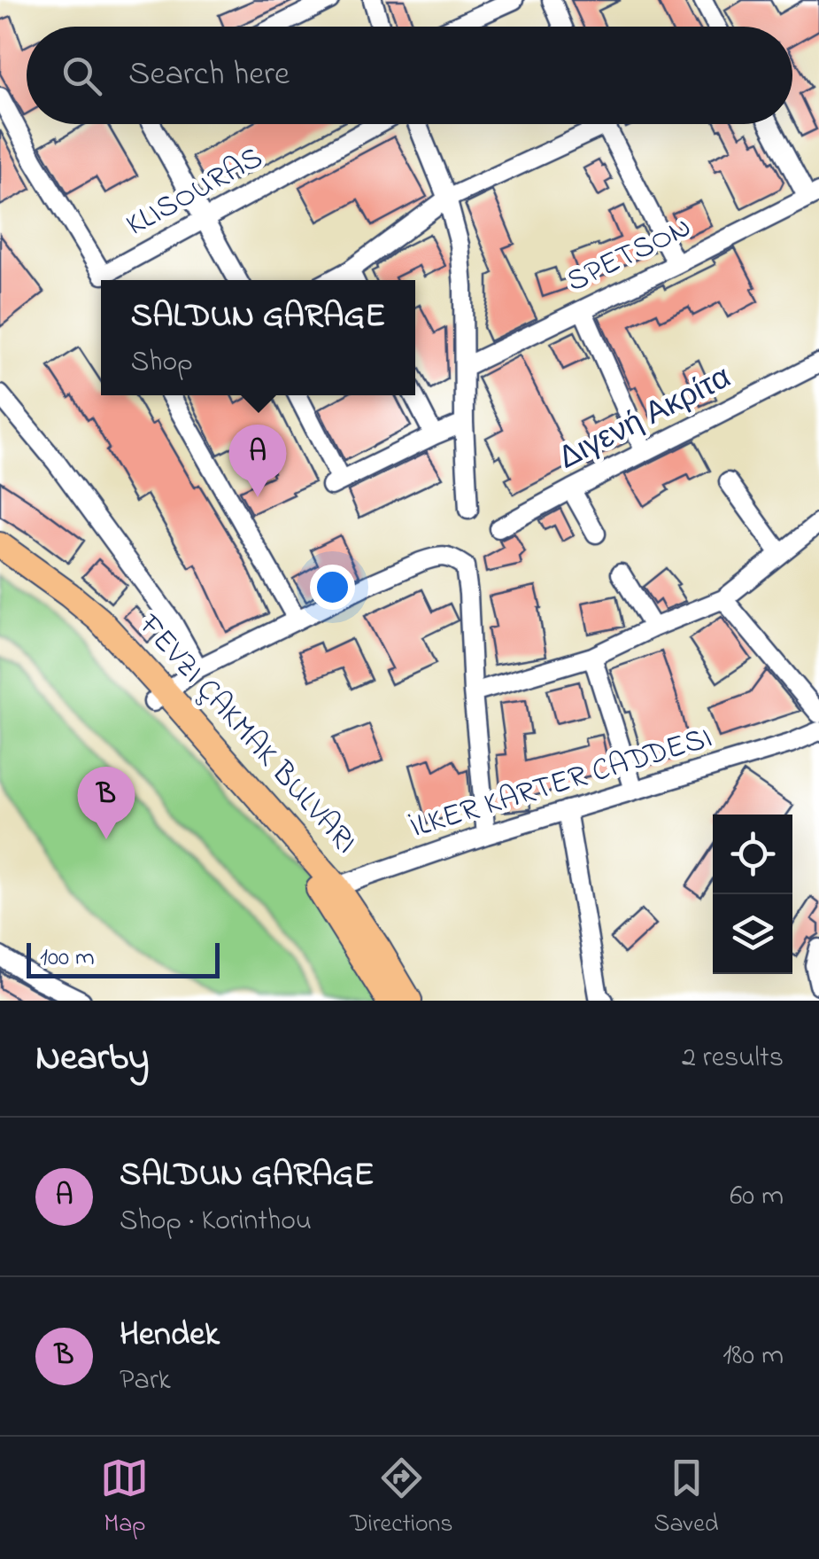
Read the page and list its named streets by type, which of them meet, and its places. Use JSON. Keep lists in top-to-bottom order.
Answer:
{
  "streets": {
    "street": [
      "KLISOURAS",
      "SPETSON",
      "Διγενή Ακρίτα",
      "İLKER KARTER CADDESI"
    ]
  },
  "scale_bar": "100 m",
  "page": {
    "search": "Search here",
    "popup": ["SALDUN GARAGE", "Shop"],
    "pins": ["A", "B"],
    "scale": "100 m",
    "heading": ["Nearby", "2 results"],
    "list": [
      {
        "mark": "A",
        "name": "SALDUN GARAGE",
        "note": "Shop · Korinthou",
        "value": "60 m"
      },
      {
        "mark": "B",
        "name": "Hendek",
        "note": "Park",
        "value": "180 m"
      }
    ],
    "nav": ["Map", "Directions", "Saved"]
  }
}
